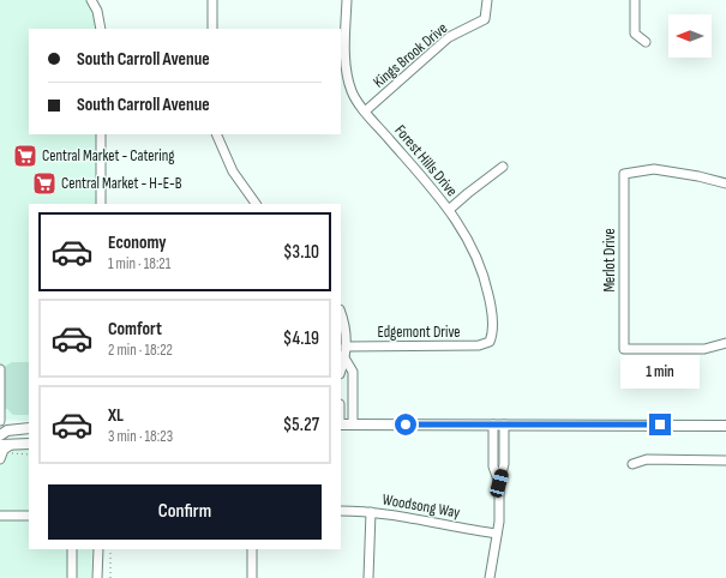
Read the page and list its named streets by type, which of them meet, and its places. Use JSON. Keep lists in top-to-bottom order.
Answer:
{
  "streets": {
    "street": [
      "Kings Brook Drive",
      "Forest Hills Drive",
      "Merlot Drive",
      "Edgemont Drive",
      "Woodsong Way"
    ]
  },
  "crossings": [
    ["Kings Brook Drive", "Forest Hills Drive"],
    ["Forest Hills Drive", "Edgemont Drive"]
  ],
  "places": {
    "supermarket": ["Central Market - Catering", "Central Market - H-E-B"]
  },
  "north": "left",
  "page": {
    "banner": ["South Carroll Avenue", "South Carroll Avenue"],
    "list": [
      {
        "name": "Economy",
        "note": "1 min · 18:21",
        "value": "$3.10"
      },
      {
        "name": "Comfort",
        "note": "2 min · 18:22",
        "value": "$4.19"
      },
      {
        "name": "XL",
        "note": "3 min · 18:23",
        "value": "$5.27"
      }
    ],
    "bubble": "1 min",
    "buttons": "Confirm"
  }
}
